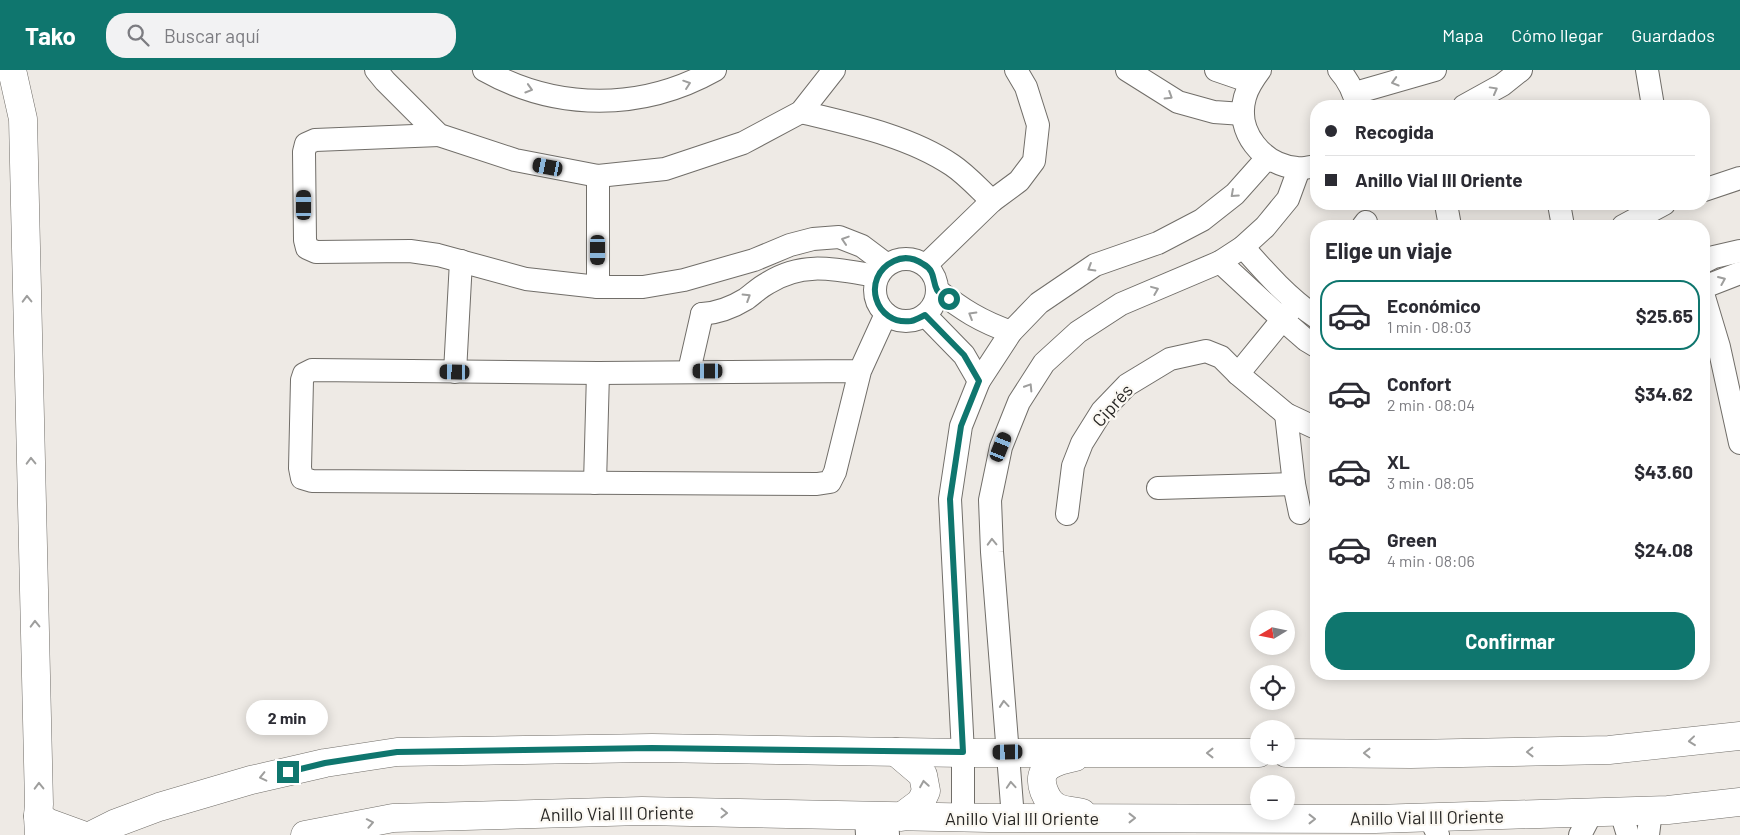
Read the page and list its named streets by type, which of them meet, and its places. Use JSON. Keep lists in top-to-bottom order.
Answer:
{
  "streets": {
    "main road": ["Anillo Vial III Oriente"],
    "street": ["Ciprés"]
  },
  "north": "left",
  "page": {
    "header": "Tako",
    "search": "Buscar aquí",
    "nav": ["Mapa", "Cómo llegar", "Guardados"],
    "banner": ["Recogida", "Anillo Vial III Oriente"],
    "heading": "Elige un viaje",
    "list": [
      {
        "name": "Económico",
        "note": "1 min · 08:03",
        "value": "$25.65"
      },
      {
        "name": "Confort",
        "note": "2 min · 08:04",
        "value": "$34.62"
      },
      {
        "name": "XL",
        "note": "3 min · 08:05",
        "value": "$43.60"
      },
      {
        "name": "Green",
        "note": "4 min · 08:06",
        "value": "$24.08"
      }
    ],
    "buttons": "Confirmar",
    "map_buttons": ["+", "−"],
    "bubble": "2 min"
  }
}
